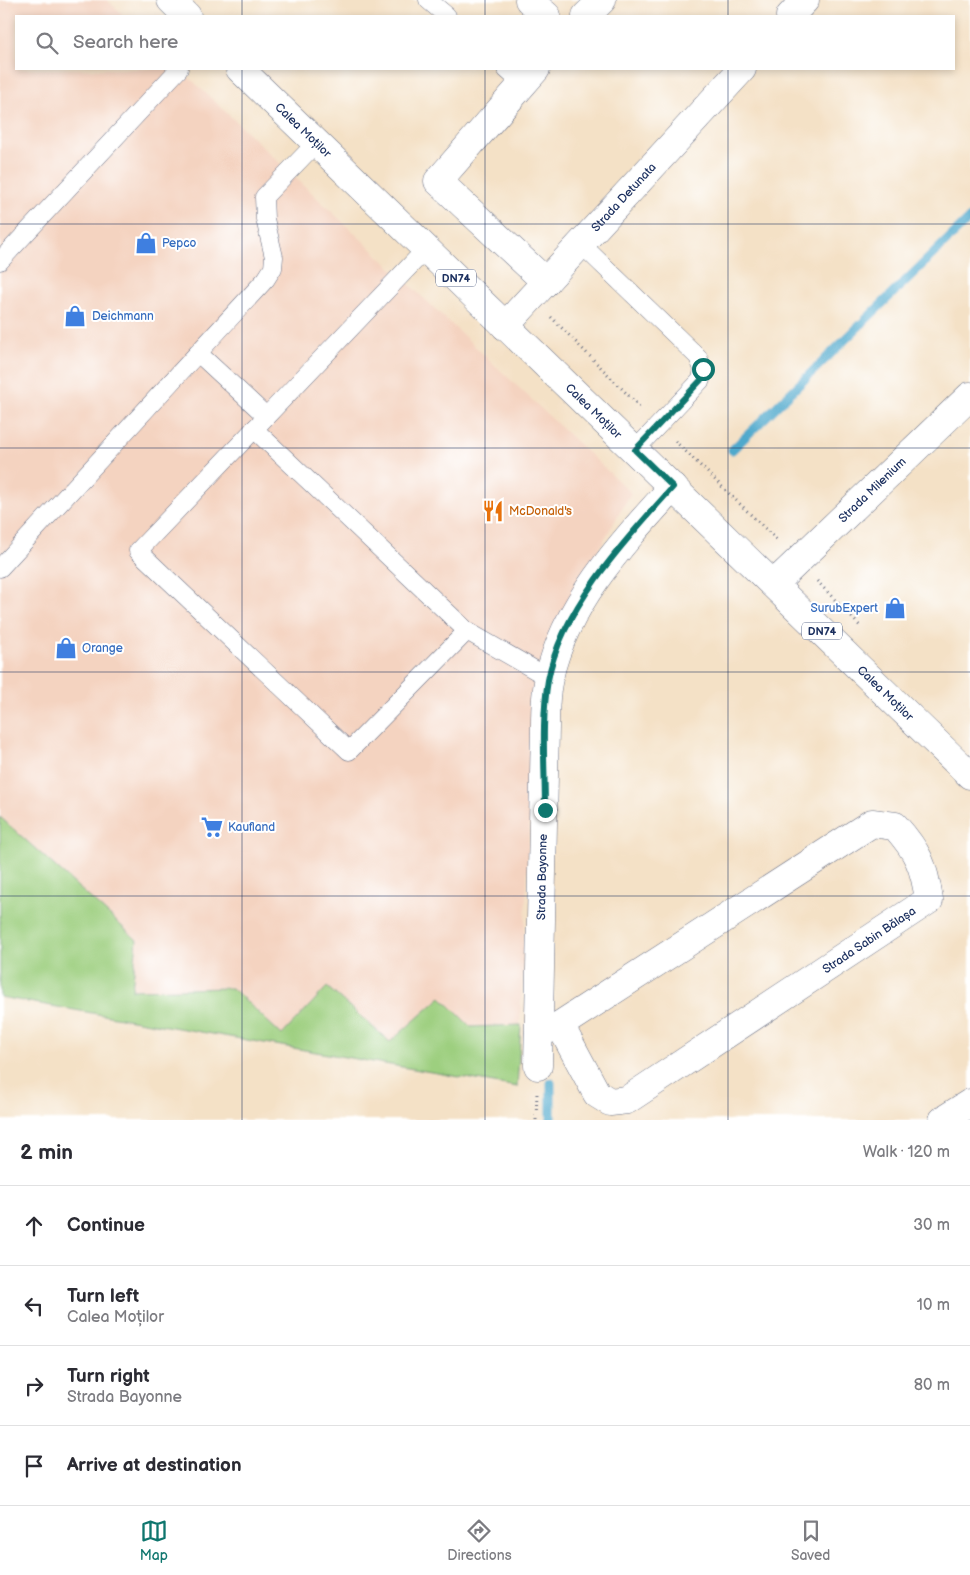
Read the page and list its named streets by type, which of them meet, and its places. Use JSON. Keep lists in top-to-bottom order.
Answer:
{
  "streets": {
    "street": [
      "Calea Moților",
      "Strada Detunata",
      "DN74",
      "Strada Milenium",
      "Strada Bayonne",
      "Strada Sabin Bălașa"
    ]
  },
  "crossings": [
    ["Calea Moților", "Strada Detunata"],
    ["Calea Moților", "Strada Milenium"],
    ["Calea Moților", "Strada Bayonne"],
    ["Strada Bayonne", "Strada Sabin Bălașa"]
  ],
  "places": {
    "shop": [
      "Pepco",
      "Deichmann",
      "SurubExpert",
      "Orange"
    ],
    "restaurant": ["McDonald's"],
    "supermarket": ["Kaufland"]
  },
  "page": {
    "search": "Search here",
    "heading": ["2 min", "Walk · 120 m"],
    "list": [
      ["Continue", "30 m"],
      ["Turn left", "Calea Moților", "10 m"],
      ["Turn right", "Strada Bayonne", "80 m"],
      "Arrive at destination"
    ],
    "nav": ["Map", "Directions", "Saved"]
  }
}
